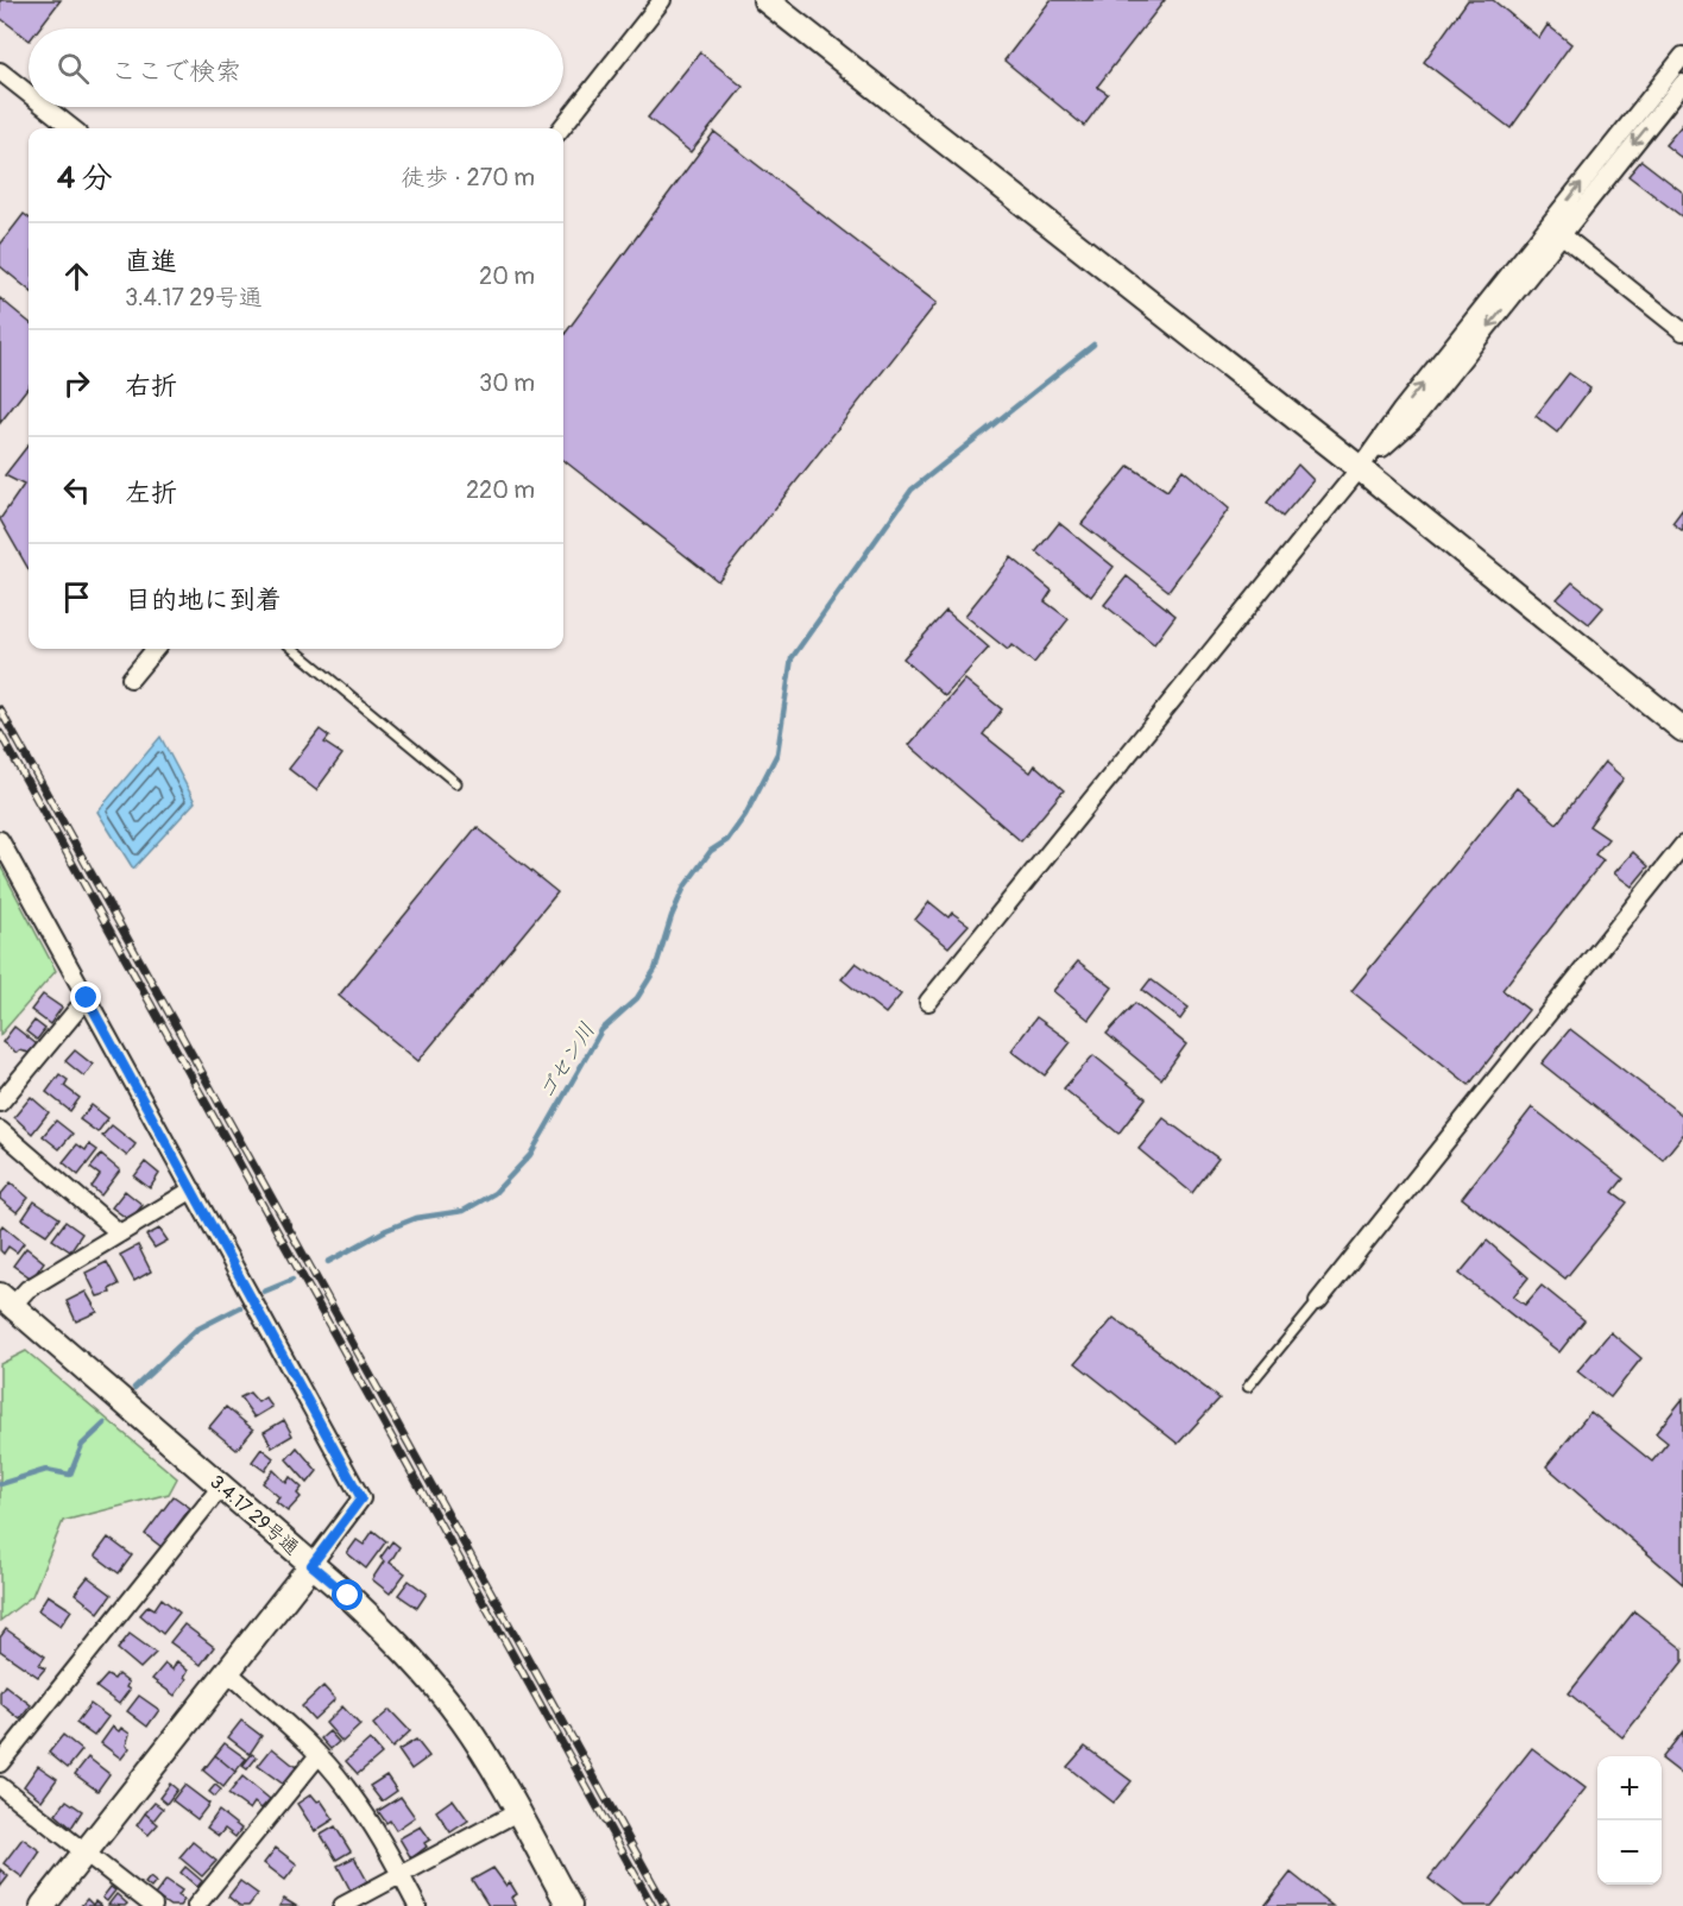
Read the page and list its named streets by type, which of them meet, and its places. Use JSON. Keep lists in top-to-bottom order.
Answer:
{
  "streets": {
    "street": ["3.4.17 29号通"]
  },
  "water": ["ゴセン川"],
  "page": {
    "search": "ここで検索",
    "heading": ["4 分", "徒歩 · 270 m"],
    "list": [
      ["直進", "3.4.17 29号通", "20 m"],
      ["右折", "30 m"],
      ["左折", "220 m"],
      "目的地に到着"
    ],
    "map_buttons": ["+", "−"]
  }
}
